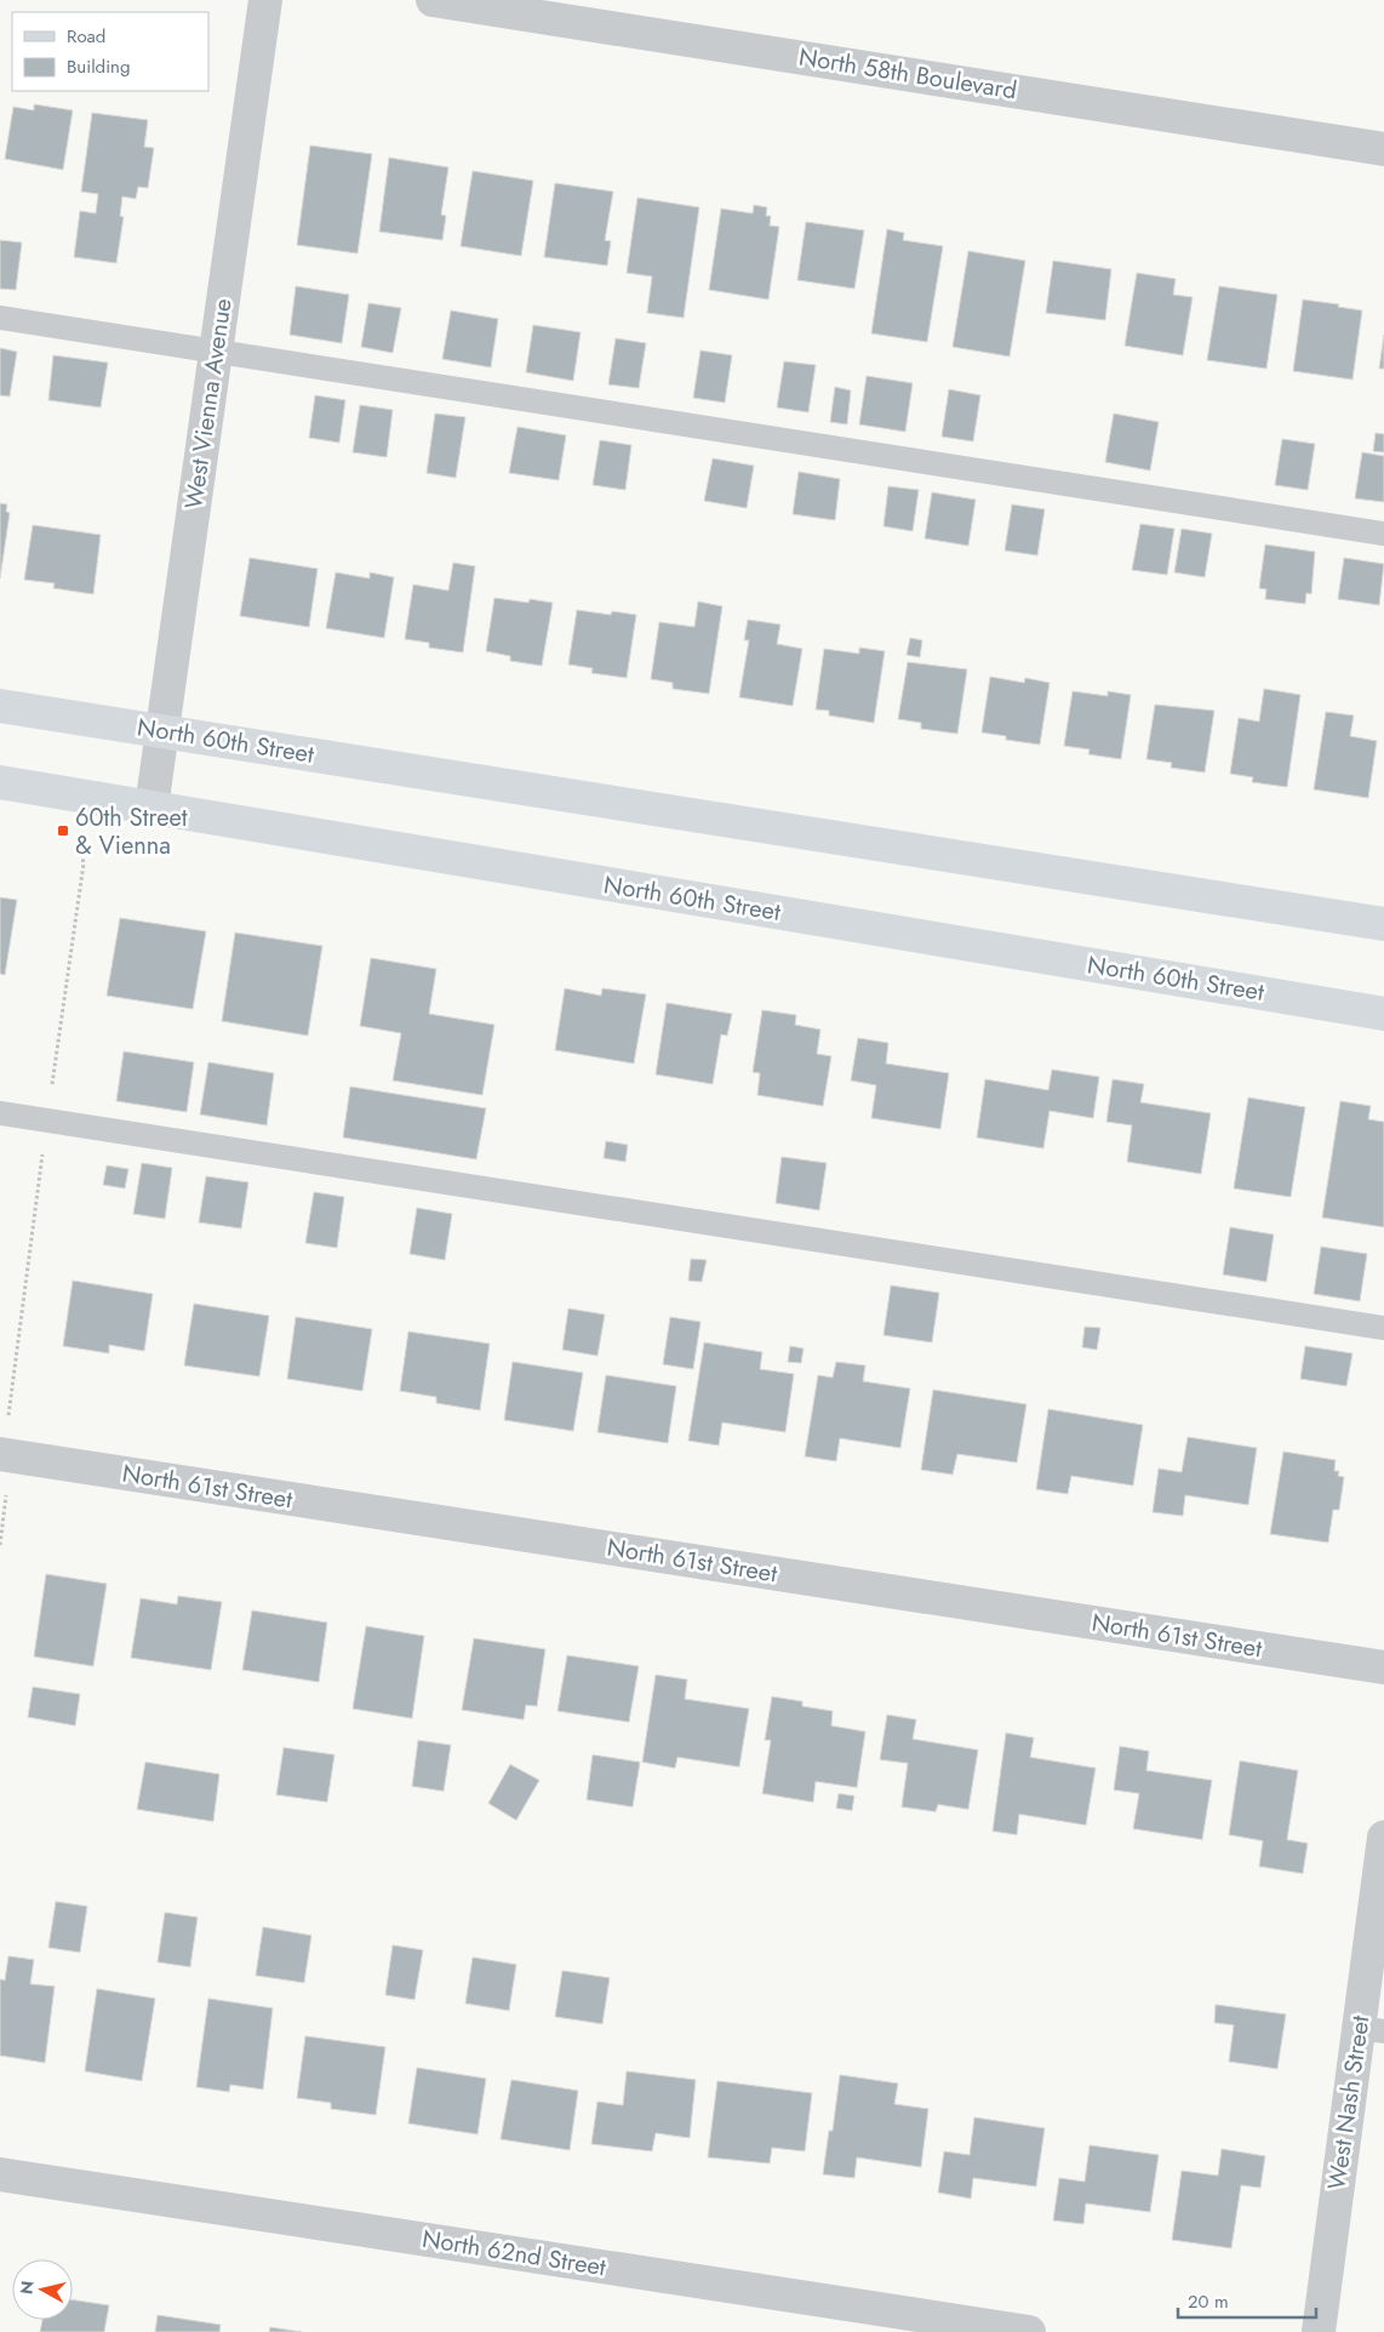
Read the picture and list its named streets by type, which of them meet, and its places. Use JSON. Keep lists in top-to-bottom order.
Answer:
{
  "streets": {
    "main road": ["North 60th Street"],
    "street": [
      "North 58th Boulevard",
      "West Vienna Avenue",
      "North 61st Street",
      "West Nash Street",
      "North 62nd Street"
    ]
  },
  "crossings": [
    ["West Vienna Avenue", "North 60th Street"]
  ],
  "places": {
    "transit": ["60th Street & Vienna"]
  },
  "legend": ["Road", "Building"],
  "scale_bar": "20 m",
  "north": "left"
}
